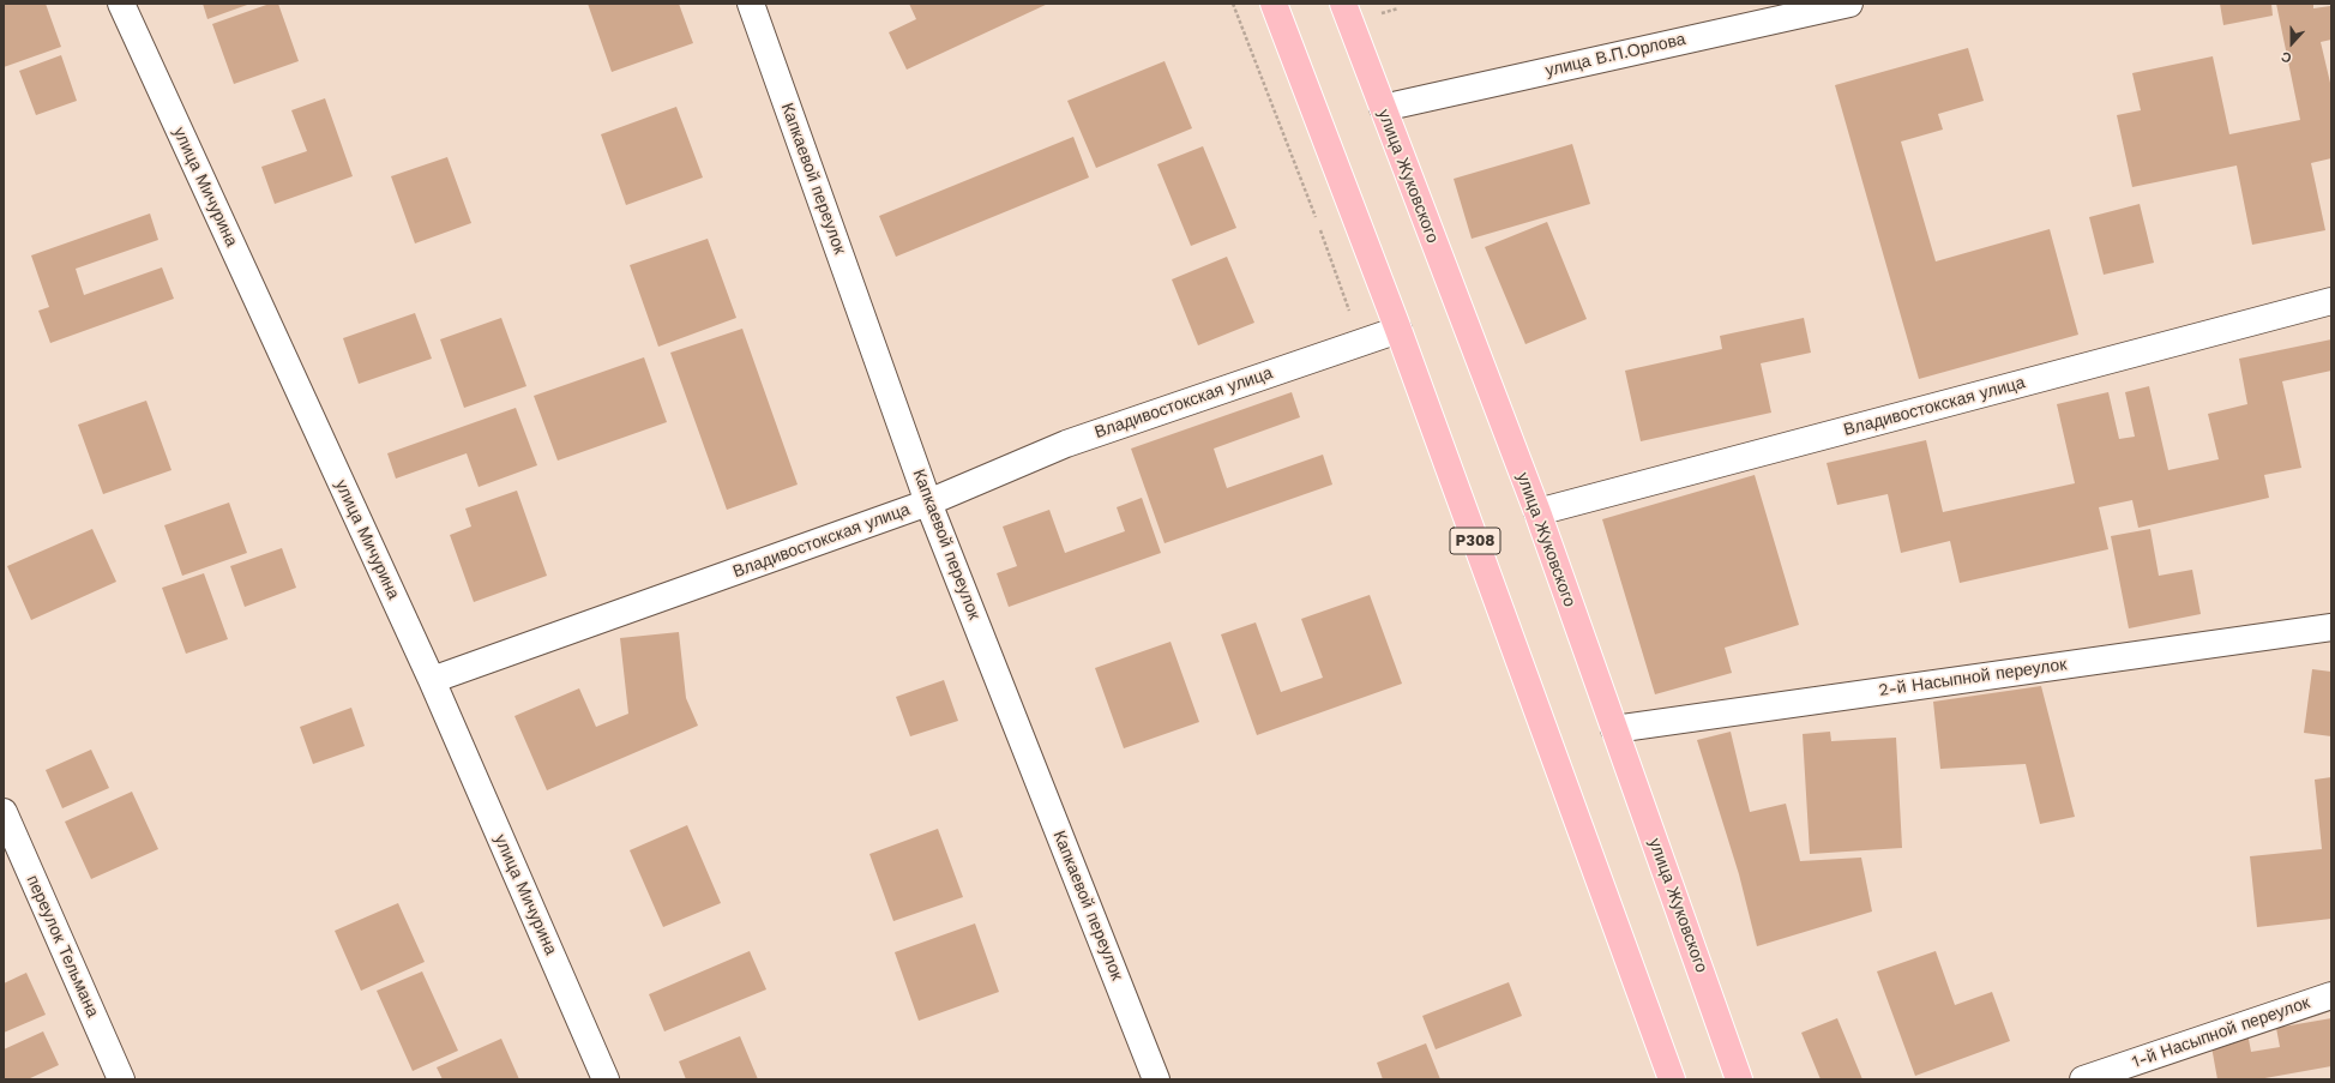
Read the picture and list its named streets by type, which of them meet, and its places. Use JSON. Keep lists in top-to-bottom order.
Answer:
{
  "streets": {
    "main road": ["улица Жуковского", "P308"],
    "street": [
      "улица В.П.Орлова",
      "Капкаевой переулок",
      "улица Мичурина",
      "Владивостокская улица",
      "2-й Насыпной переулок",
      "переулок Тельмана",
      "1-й Насыпной переулок"
    ]
  },
  "crossings": [
    ["улица В.П.Орлова", "улица Жуковского"],
    ["улица Жуковского", "Владивостокская улица"],
    ["улица Жуковского", "2-й Насыпной переулок"],
    ["Капкаевой переулок", "Владивостокская улица"],
    ["улица Мичурина", "Владивостокская улица"],
    ["Владивостокская улица", "P308"]
  ],
  "north": "bottom"
}
